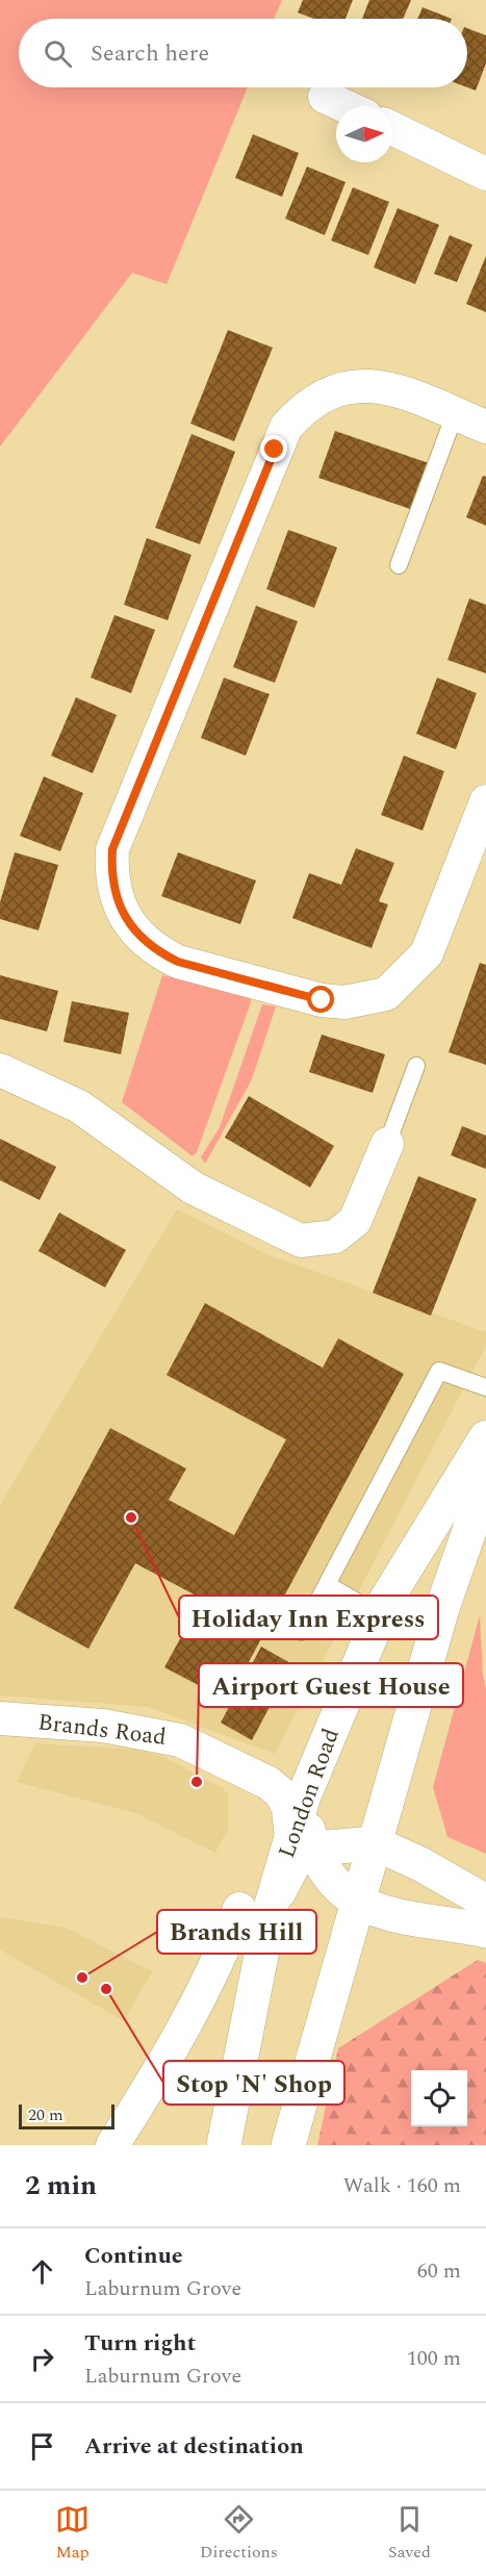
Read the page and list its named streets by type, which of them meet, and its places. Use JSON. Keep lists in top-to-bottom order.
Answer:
{
  "streets": {
    "main road": ["London Road"],
    "street": ["Brands Road"]
  },
  "places": [
    "Holiday Inn Express",
    "Airport Guest House",
    "Brands Hill",
    "Stop 'N' Shop"
  ],
  "scale_bar": "20 m",
  "north": "right",
  "page": {
    "search": "Search here",
    "scale": "20 m",
    "heading": ["2 min", "Walk · 160 m"],
    "list": [
      ["Continue", "Laburnum Grove", "60 m"],
      ["Turn right", "Laburnum Grove", "100 m"],
      "Arrive at destination"
    ],
    "nav": ["Map", "Directions", "Saved"]
  }
}
